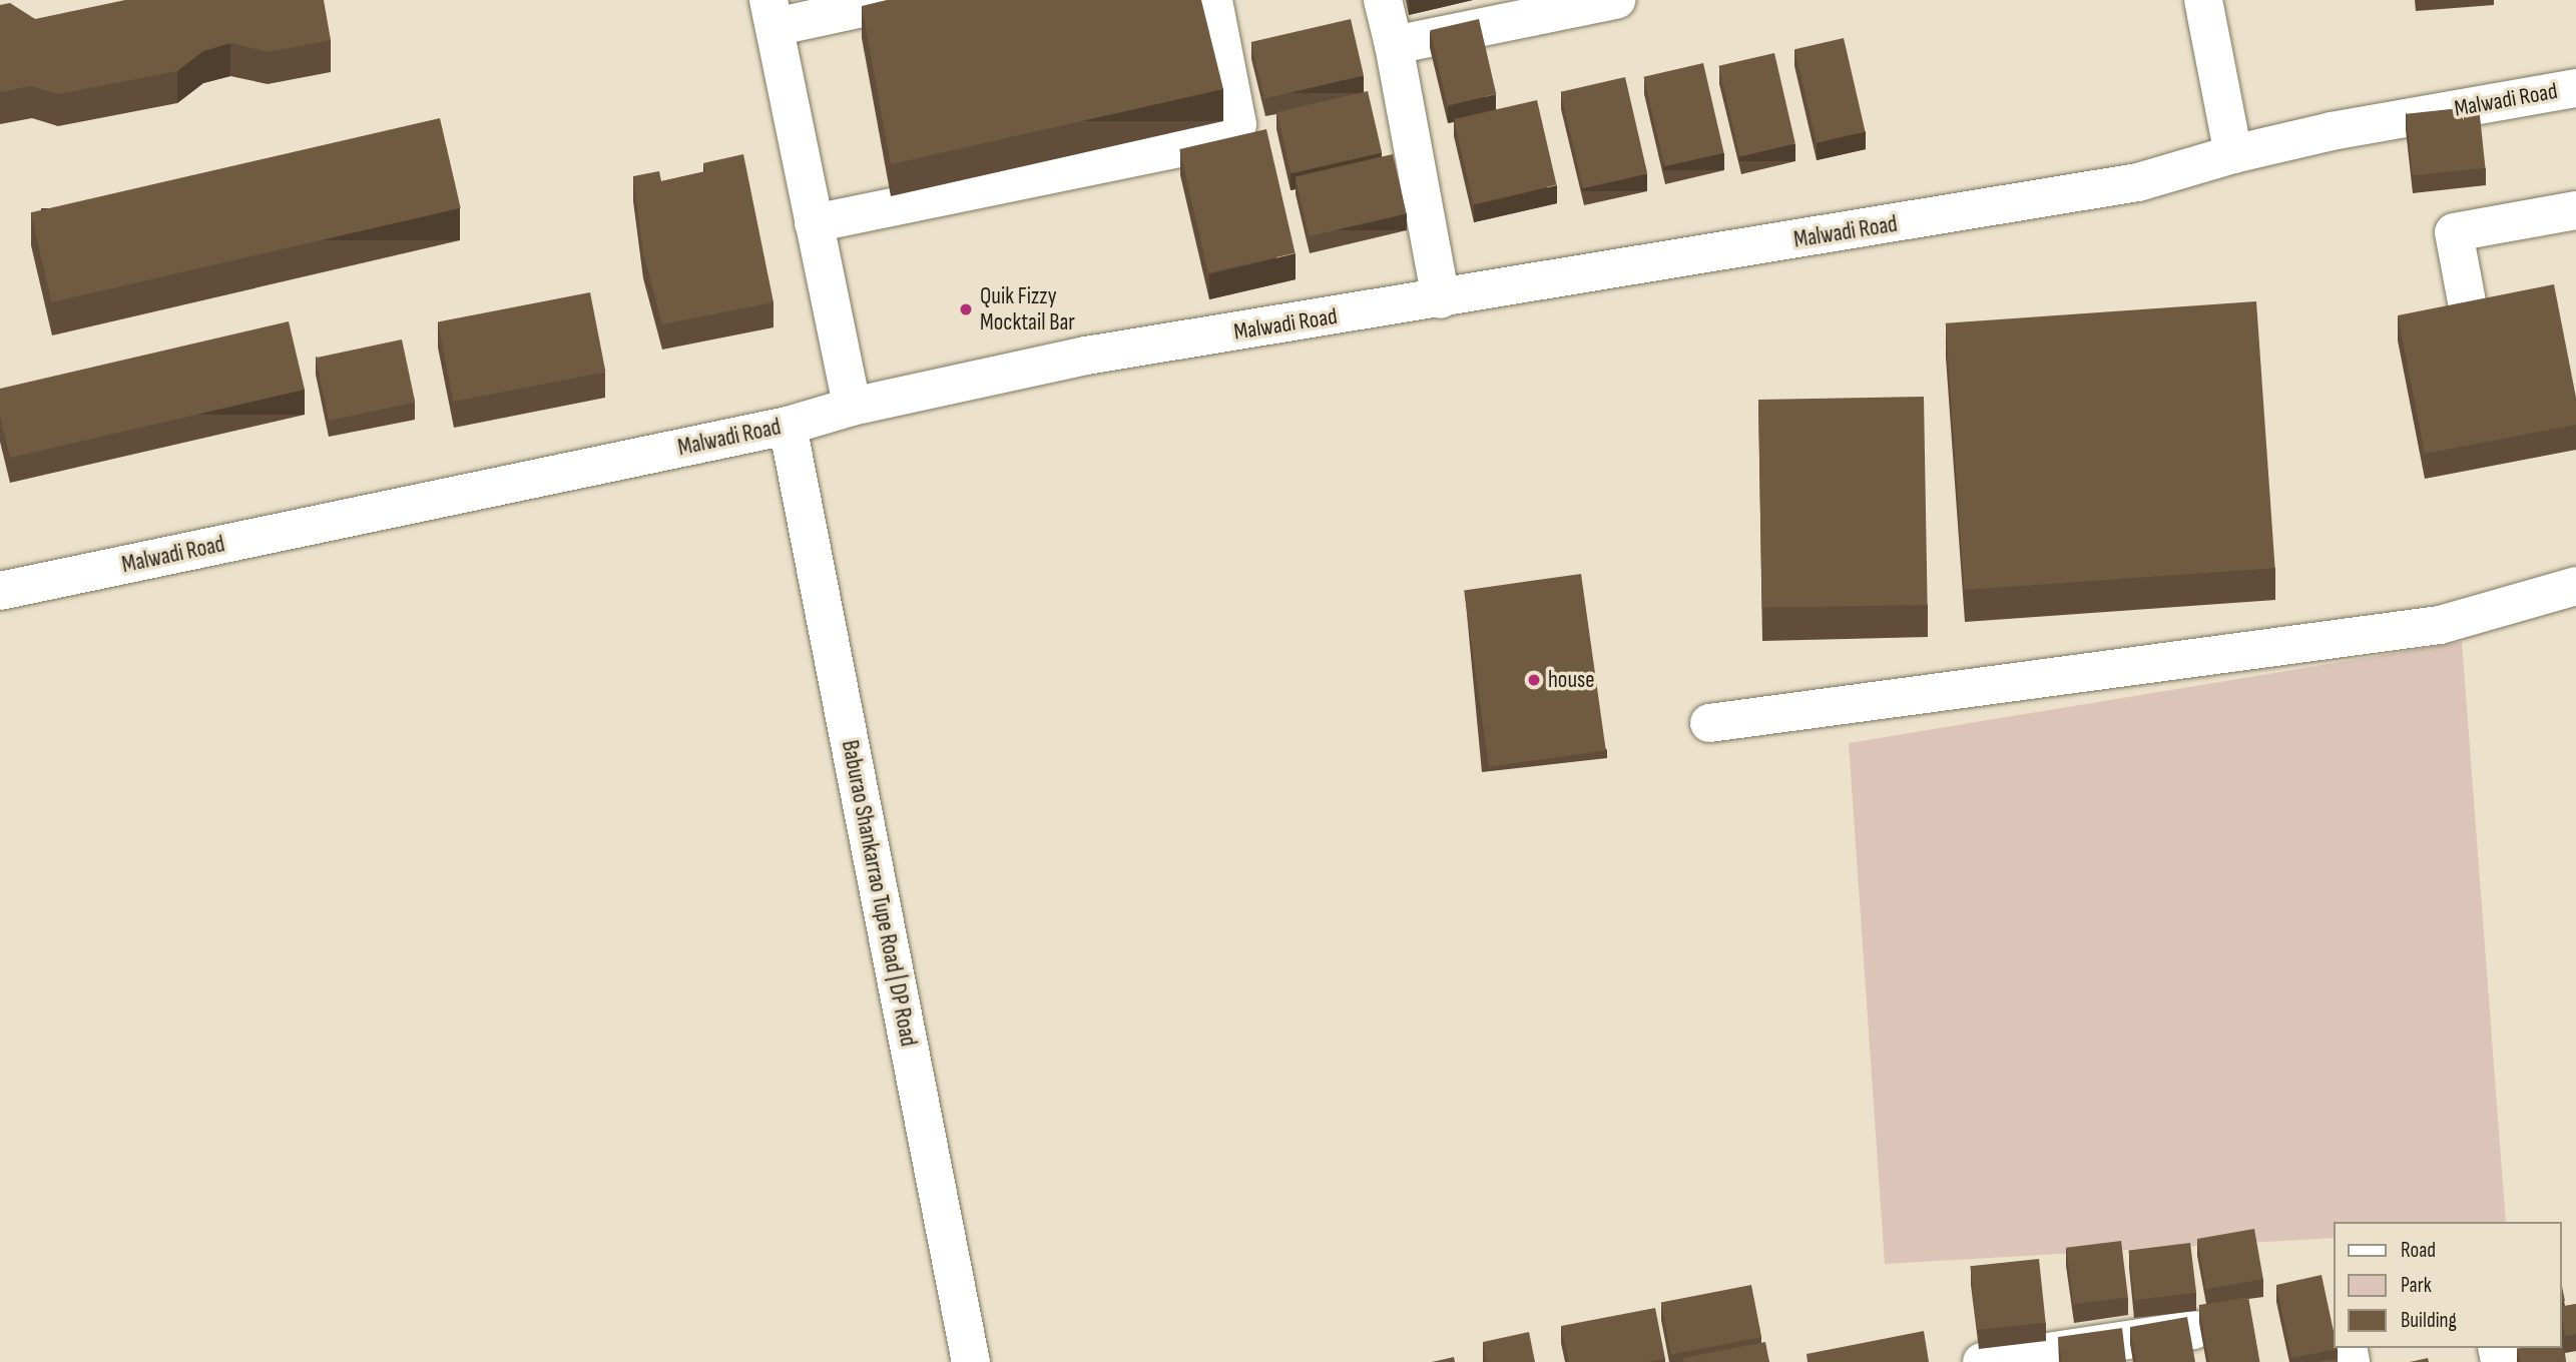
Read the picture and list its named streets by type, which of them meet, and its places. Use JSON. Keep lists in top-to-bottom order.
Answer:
{
  "streets": {
    "street": ["Malwadi Road", "Baburao Shankarrao Tupe Road | DP Road"]
  },
  "crossings": [
    ["Malwadi Road", "Baburao Shankarrao Tupe Road | DP Road"]
  ],
  "places": ["Quik Fizzy Mocktail Bar", "house"],
  "legend": ["Road", "Park", "Building"]
}
